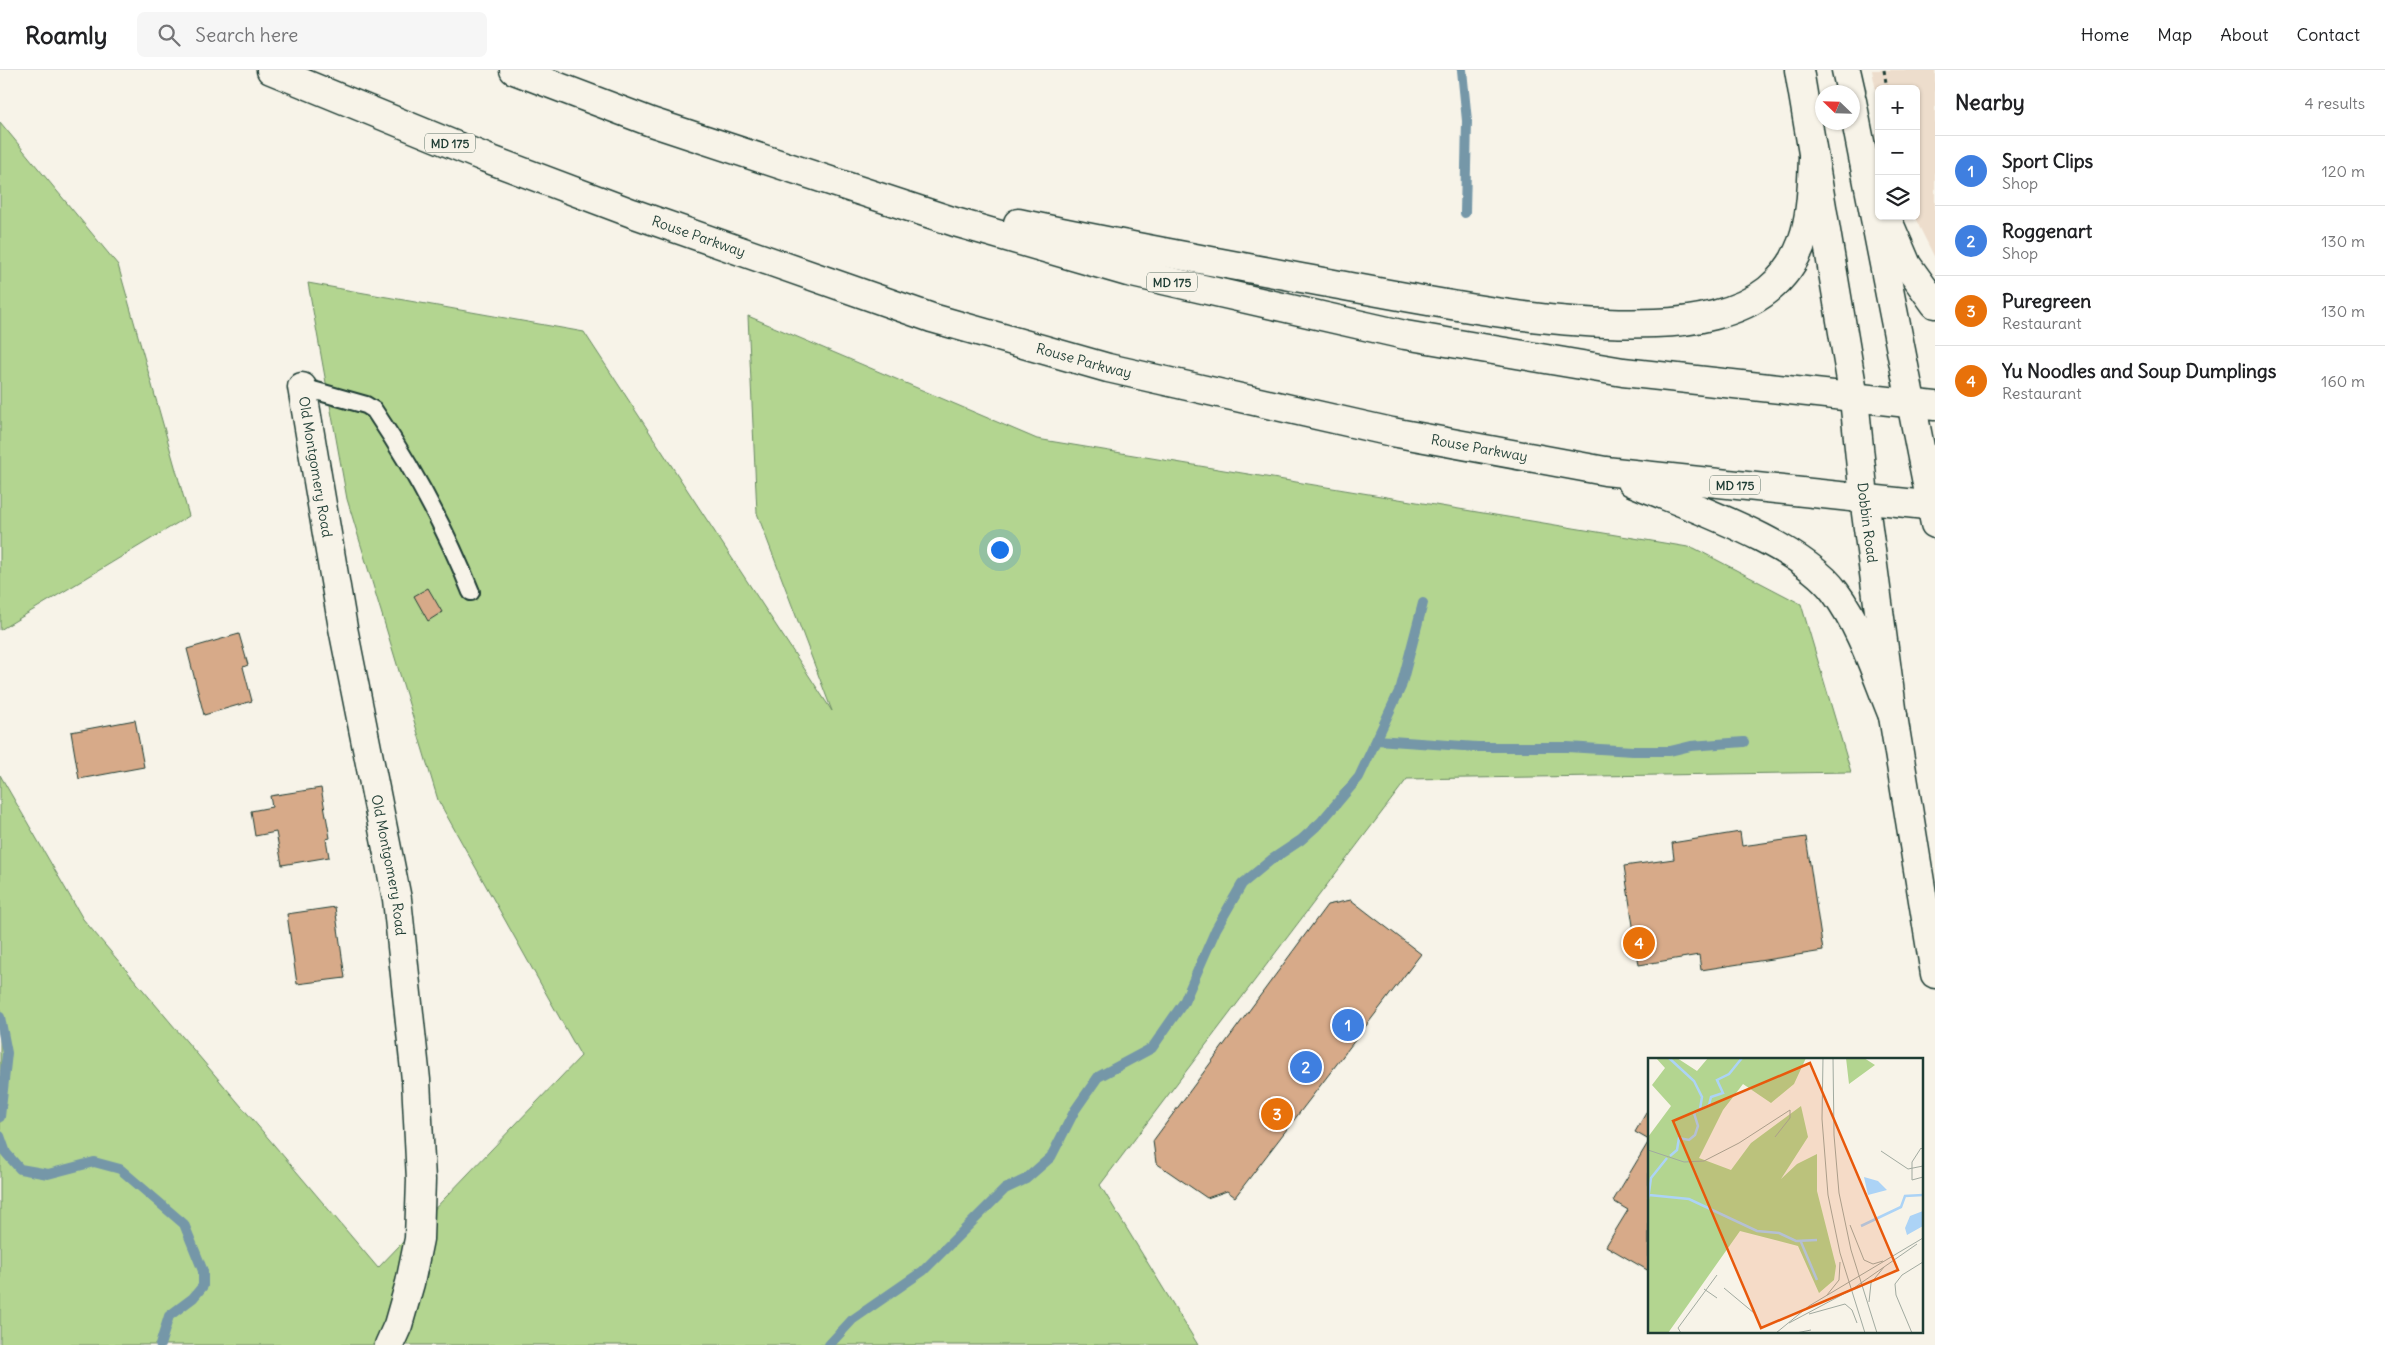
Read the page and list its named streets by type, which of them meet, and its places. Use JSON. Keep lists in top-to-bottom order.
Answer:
{
  "streets": {
    "main road": [
      "MD 175",
      "Rouse Parkway",
      "Old Montgomery Road",
      "Dobbin Road"
    ]
  },
  "crossings": [
    ["MD 175", "Dobbin Road"],
    ["Rouse Parkway", "Dobbin Road"]
  ],
  "north": "top left",
  "page": {
    "header": "Roamly",
    "search": "Search here",
    "nav": [
      "Home",
      "Map",
      "About",
      "Contact"
    ],
    "heading": ["Nearby", "4 results"],
    "map_buttons": ["+", "−"],
    "list": [
      {
        "mark": "1",
        "name": "Sport Clips",
        "note": "Shop",
        "value": "120 m"
      },
      {
        "mark": "2",
        "name": "Roggenart",
        "note": "Shop",
        "value": "130 m"
      },
      {
        "mark": "3",
        "name": "Puregreen",
        "note": "Restaurant",
        "value": "130 m"
      },
      {
        "mark": "4",
        "name": "Yu Noodles and Soup Dumplings",
        "note": "Restaurant",
        "value": "160 m"
      }
    ],
    "pins": [
      "4",
      "1",
      "2",
      "3"
    ]
  }
}
